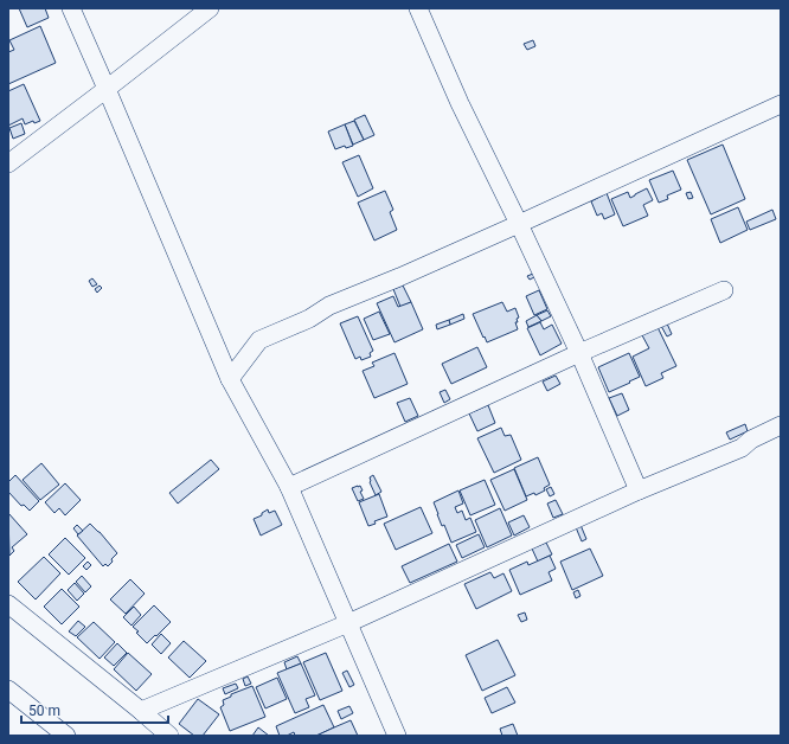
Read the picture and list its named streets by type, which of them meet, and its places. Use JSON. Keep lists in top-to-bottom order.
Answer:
{
  "scale_bar": "50 m"
}
